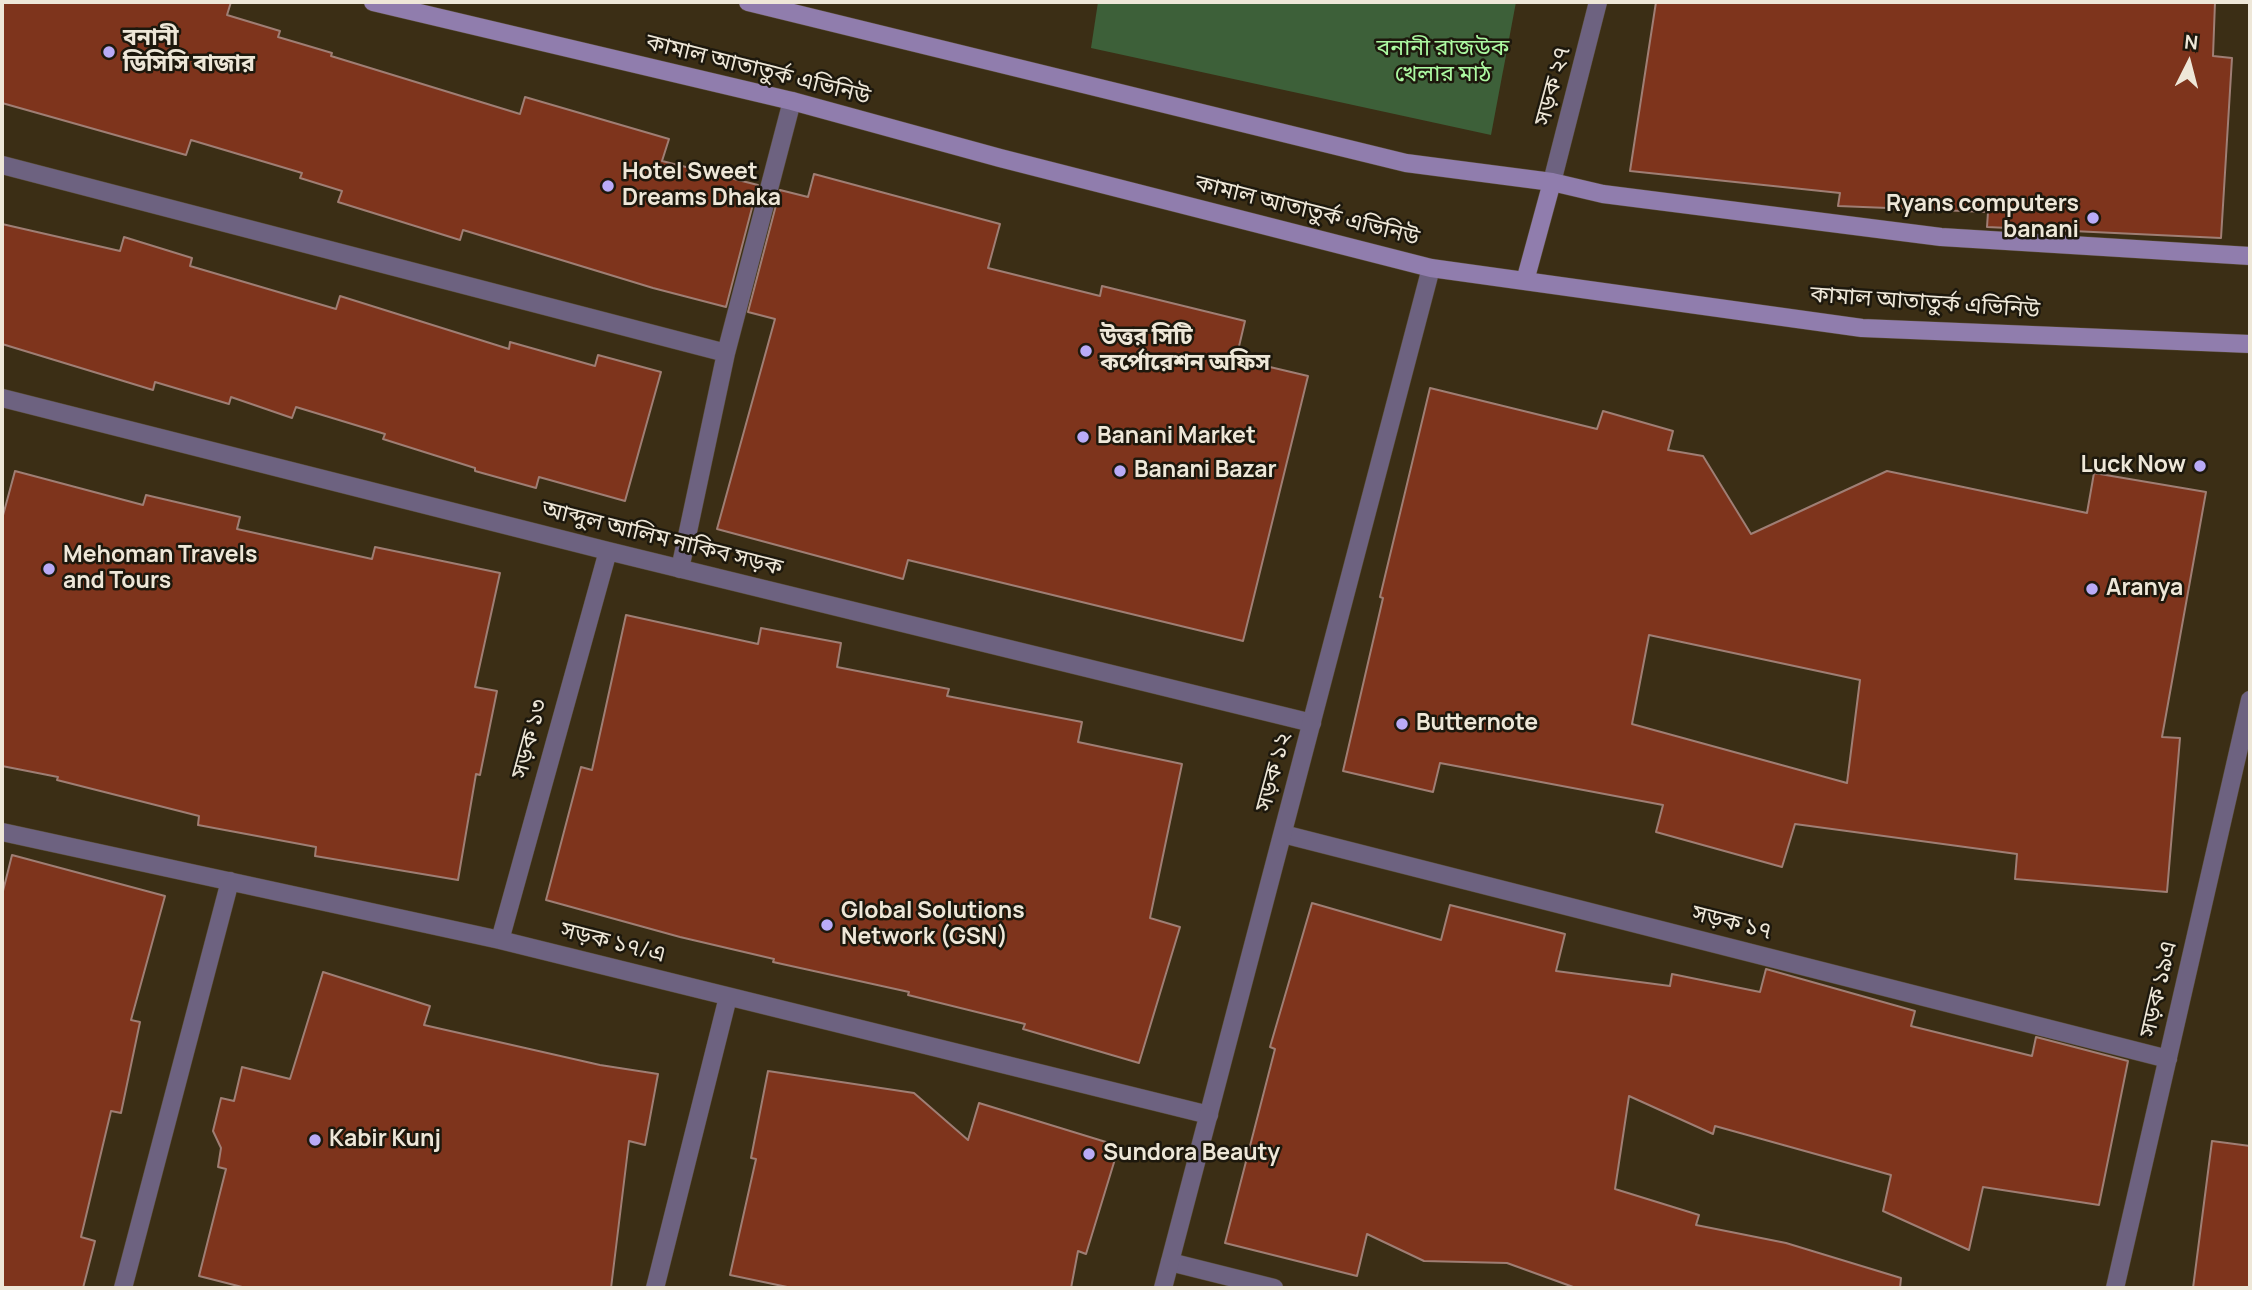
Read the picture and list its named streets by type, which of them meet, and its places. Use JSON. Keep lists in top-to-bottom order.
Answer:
{
  "streets": {
    "main road": ["কামাল আতাতুর্ক এভিনিউ"],
    "street": [
      "সড়ক ২৭",
      "আব্দুল আলিম নাকিব সড়ক",
      "সড়ক ১৩",
      "সড়ক ১২",
      "সড়ক ১৭",
      "সড়ক ১৭/এ",
      "সড়ক ১৯এ"
    ]
  },
  "crossings": [
    ["কামাল আতাতুর্ক এভিনিউ", "সড়ক ১২"],
    ["আব্দুল আলিম নাকিব সড়ক", "সড়ক ১৩"],
    ["আব্দুল আলিম নাকিব সড়ক", "সড়ক ১২"],
    ["সড়ক ১৩", "সড়ক ১৭/এ"],
    ["সড়ক ১২", "সড়ক ১৭"],
    ["সড়ক ১২", "সড়ক ১৭/এ"],
    ["সড়ক ১৭", "সড়ক ১৯এ"]
  ],
  "parks": ["বনানী রাজউক খেলার মাঠ"],
  "places": [
    "বনানী ডিসিসি বাজার",
    "Hotel Sweet Dreams Dhaka",
    "Ryans computers banani",
    "উত্তর সিটি কর্পোরেশন অফিস",
    "Banani Market",
    "Luck Now",
    "Banani Bazar",
    "Mehoman Travels and Tours",
    "Aranya",
    "Butternote",
    "Global Solutions Network (GSN)",
    "Kabir Kunj",
    "Sundora Beauty"
  ],
  "north": "top"
}
